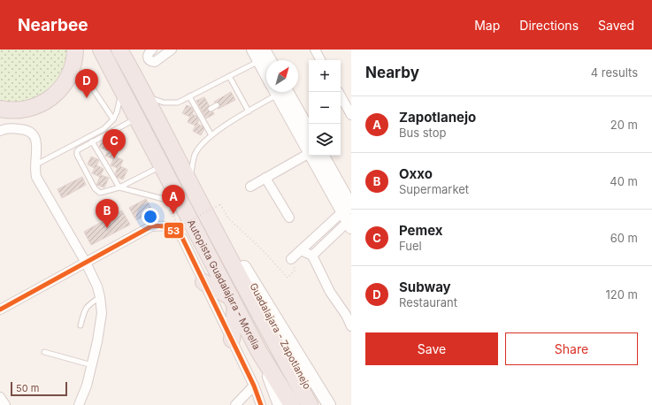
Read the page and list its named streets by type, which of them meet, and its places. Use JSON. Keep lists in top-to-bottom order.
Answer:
{
  "streets": {
    "highway": ["Autopista Guadalajara - Morelia"],
    "street": ["Guadalajara - Zapotlanejo"]
  },
  "lines": ["transit line 53"],
  "scale_bar": "50 m",
  "north": "top right",
  "page": {
    "header": "Nearbee",
    "nav": ["Map", "Directions", "Saved"],
    "heading": ["Nearby", "4 results"],
    "map_buttons": ["+", "−"],
    "pins": [
      "D",
      "C",
      "A",
      "B"
    ],
    "list": [
      {
        "mark": "A",
        "name": "Zapotlanejo",
        "note": "Bus stop",
        "value": "20 m"
      },
      {
        "mark": "B",
        "name": "Oxxo",
        "note": "Supermarket",
        "value": "40 m"
      },
      {
        "mark": "C",
        "name": "Pemex",
        "note": "Fuel",
        "value": "60 m"
      },
      {
        "mark": "D",
        "name": "Subway",
        "note": "Restaurant",
        "value": "120 m"
      }
    ],
    "buttons": ["Save", "Share"],
    "scale": "50 m"
  }
}
